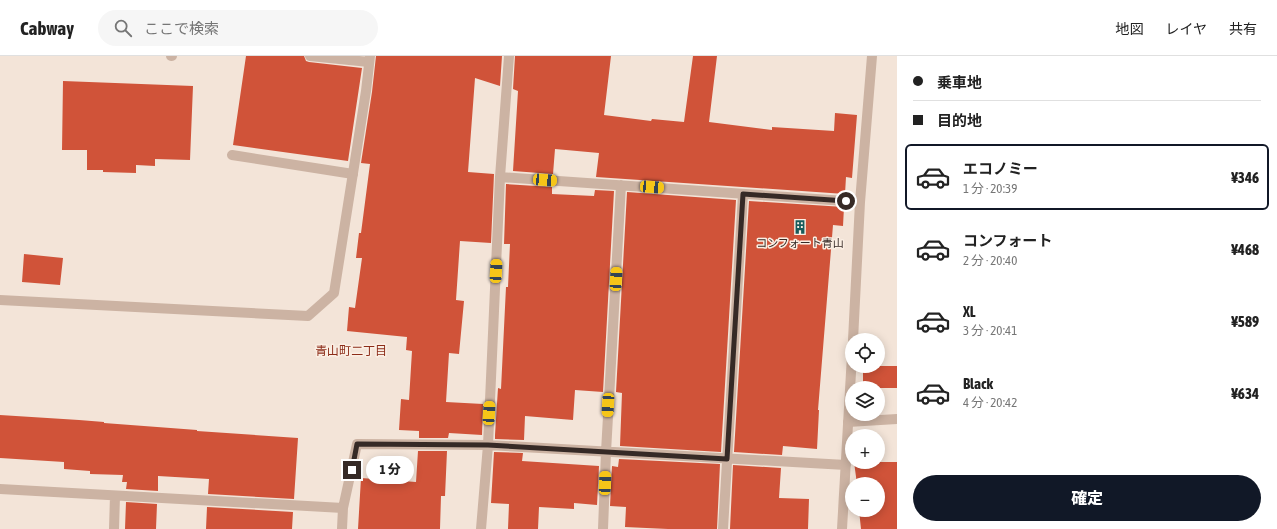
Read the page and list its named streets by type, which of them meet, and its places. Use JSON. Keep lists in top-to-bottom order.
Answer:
{
  "districts": ["青山町二丁目"],
  "places": {
    "building": ["コンフォート青山"]
  },
  "page": {
    "header": "Cabway",
    "search": "ここで検索",
    "nav": ["地図", "レイヤ", "共有"],
    "banner": ["乗車地", "目的地"],
    "list": [
      {
        "name": "エコノミー",
        "note": "1 分 · 20:39",
        "value": "¥346"
      },
      {
        "name": "コンフォート",
        "note": "2 分 · 20:40",
        "value": "¥468"
      },
      {
        "name": "XL",
        "note": "3 分 · 20:41",
        "value": "¥589"
      },
      {
        "name": "Black",
        "note": "4 分 · 20:42",
        "value": "¥634"
      }
    ],
    "map_buttons": ["+", "−"],
    "bubble": "1 分",
    "buttons": "確定"
  }
}
